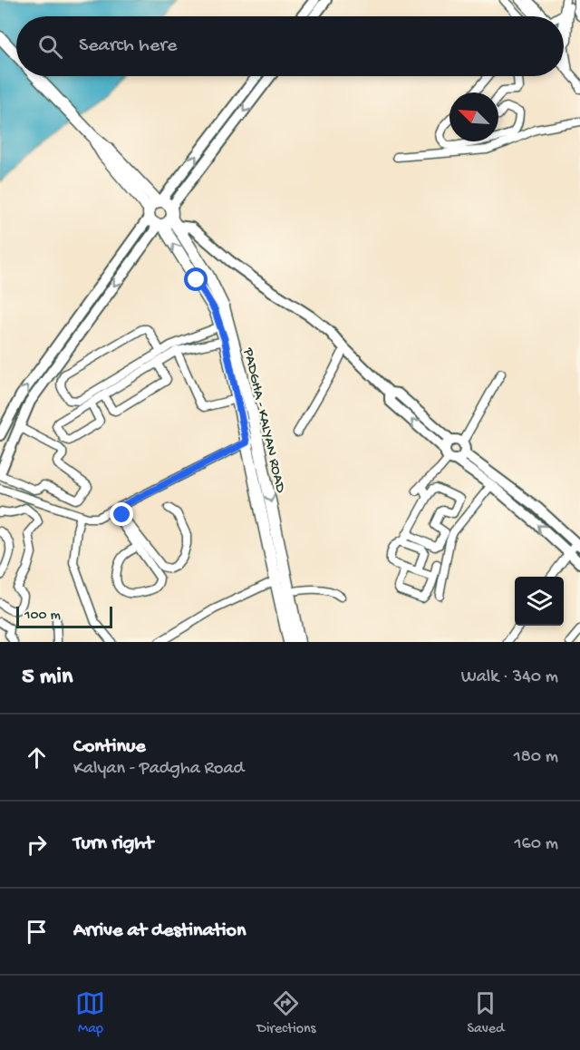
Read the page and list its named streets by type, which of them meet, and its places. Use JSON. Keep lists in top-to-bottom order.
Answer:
{
  "streets": {
    "main road": ["PADGHA - KALYAN ROAD"]
  },
  "scale_bar": "100 m",
  "north": "top left",
  "page": {
    "search": "Search here",
    "scale": "100 m",
    "heading": ["5 min", "Walk · 340 m"],
    "list": [
      ["Continue", "Kalyan - Padgha Road", "180 m"],
      ["Turn right", "160 m"],
      "Arrive at destination"
    ],
    "nav": ["Map", "Directions", "Saved"]
  }
}
